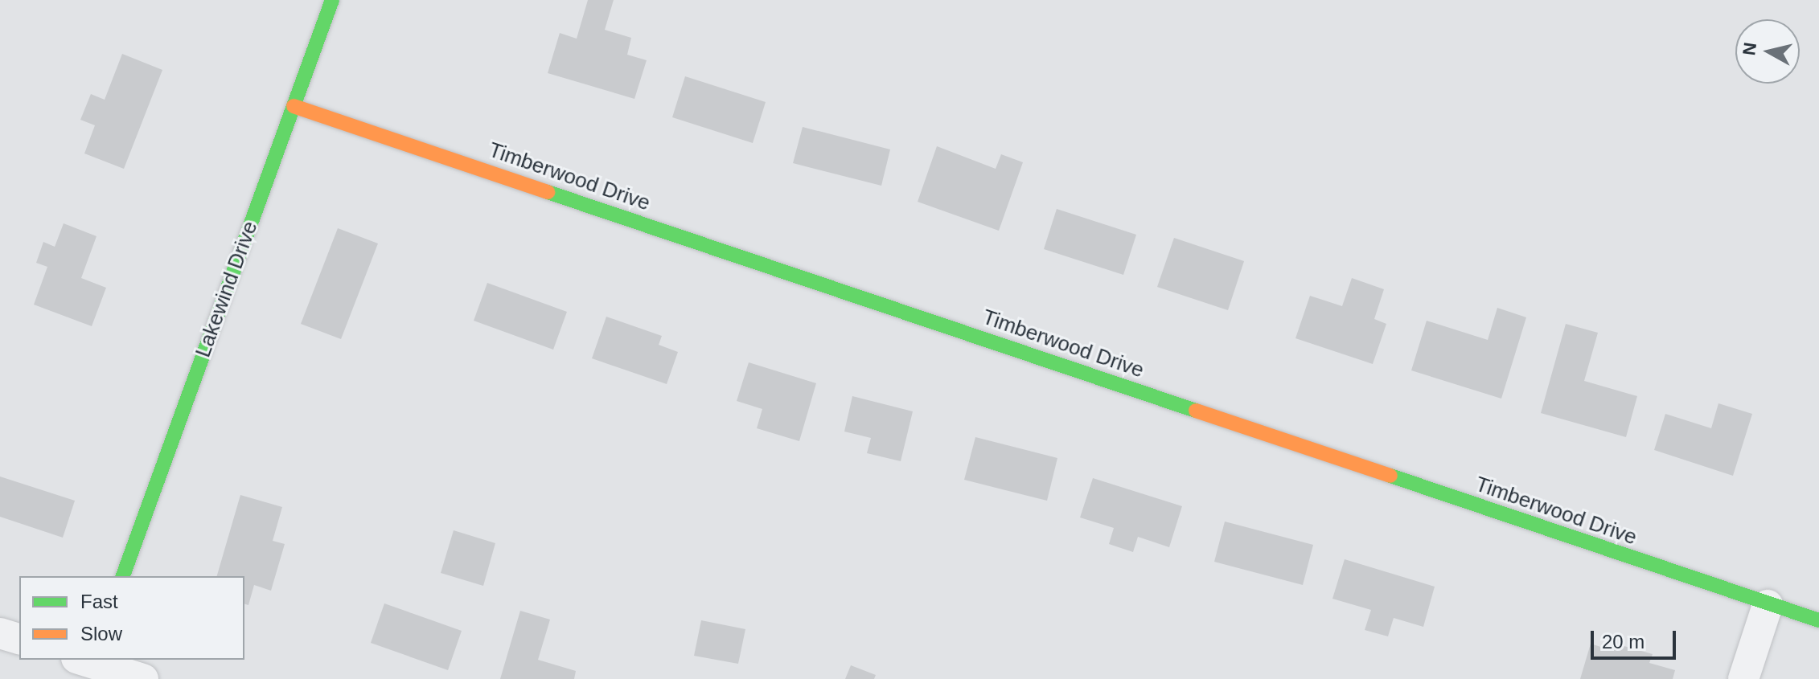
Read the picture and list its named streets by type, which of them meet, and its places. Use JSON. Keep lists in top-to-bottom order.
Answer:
{
  "streets": {
    "street": ["Timberwood Drive", "Lakewind Drive"]
  },
  "crossings": [
    ["Timberwood Drive", "Lakewind Drive"]
  ],
  "legend": ["Fast", "Slow"],
  "scale_bar": "20 m",
  "north": "left"
}
